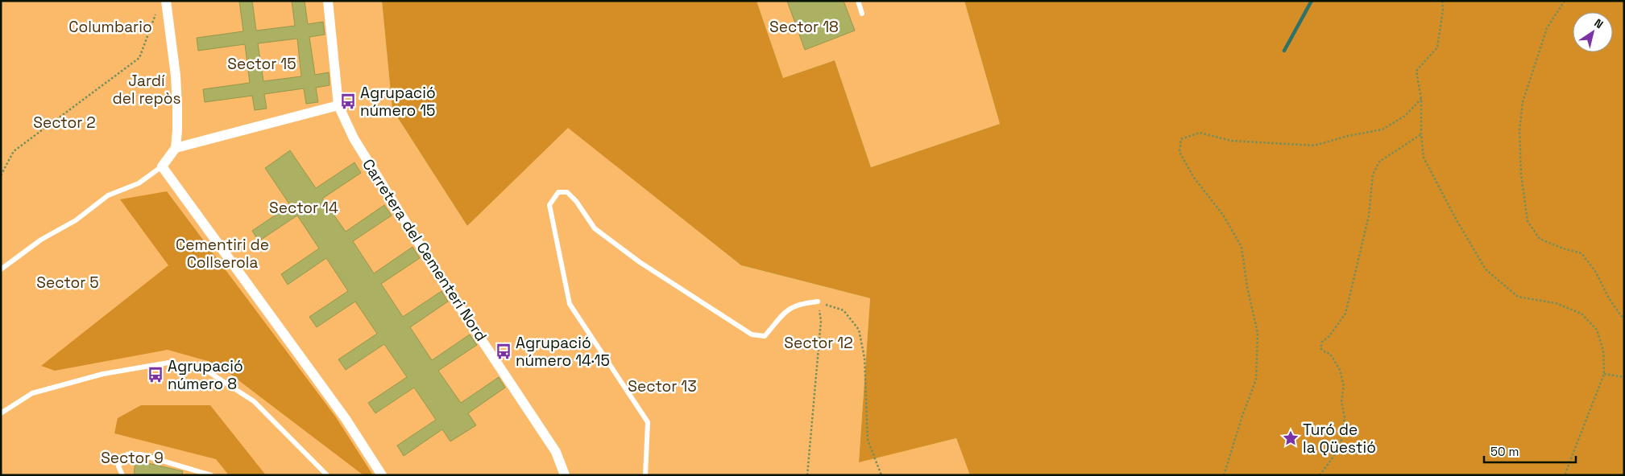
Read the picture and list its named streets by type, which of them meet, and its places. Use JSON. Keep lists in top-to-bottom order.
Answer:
{
  "streets": {
    "street": ["Carretera del Cementeri Nord"]
  },
  "parks": [
    "Columbario",
    "Sector 18",
    "Sector 15",
    "Jardí del repòs",
    "Sector 2",
    "Sector 14",
    "Cementiri de Collserola",
    "Sector 5",
    "Sector 12",
    "Sector 13",
    "Sector 9"
  ],
  "places": {
    "bus stop": ["Agrupació número 15", "Agrupació número 14·15", "Agrupació número 8"],
    "place": ["Turó de la Qüestió"]
  },
  "scale_bar": "50 m",
  "north": "top right"
}
